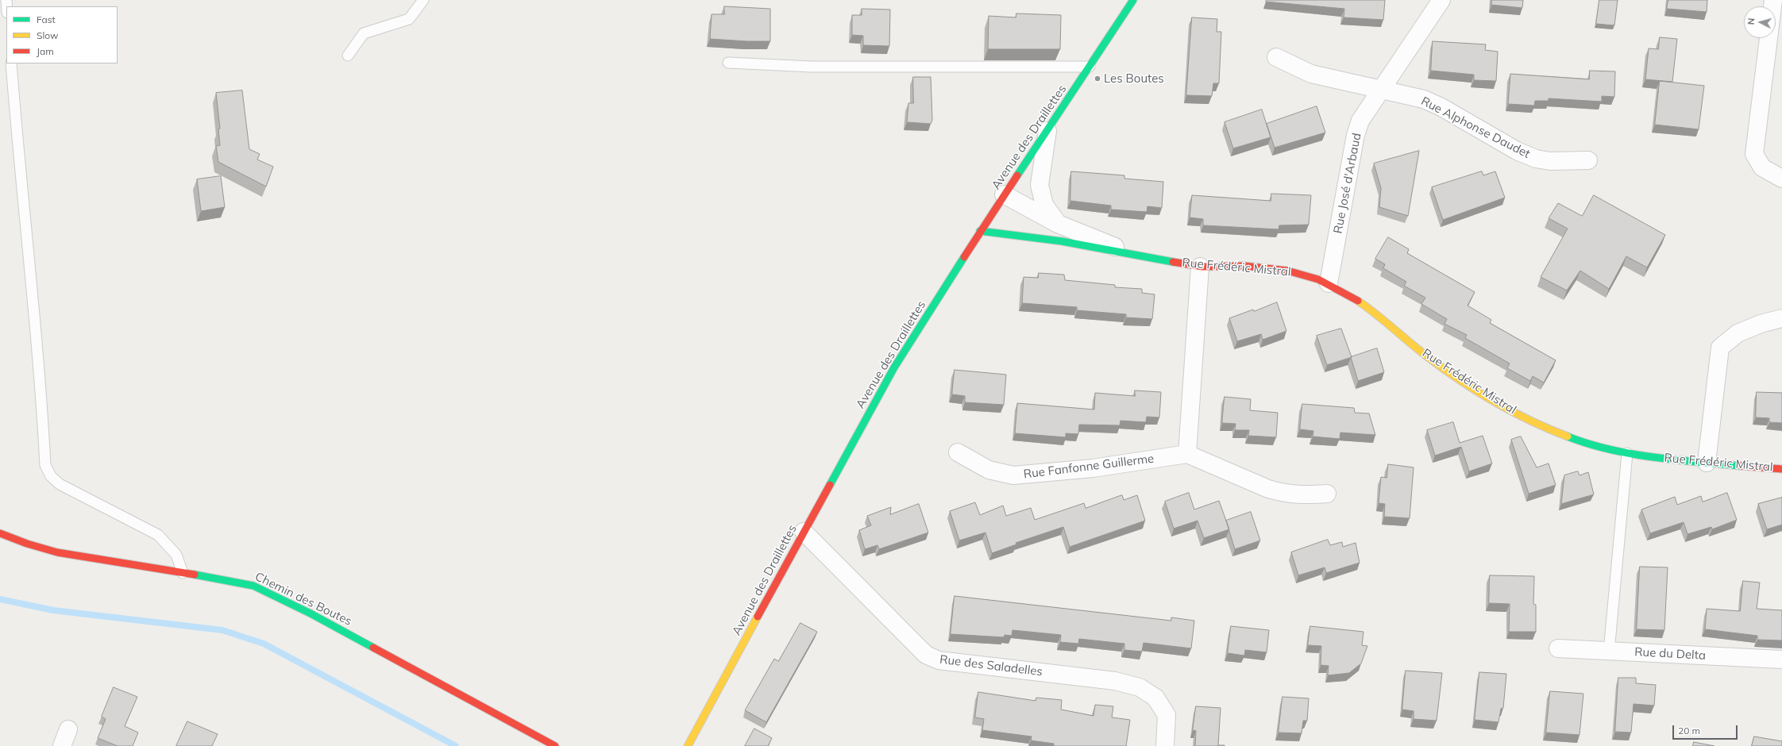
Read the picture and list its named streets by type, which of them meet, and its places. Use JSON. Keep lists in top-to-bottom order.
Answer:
{
  "streets": {
    "street": [
      "Rue Alphonse Daudet",
      "Avenue des Draillettes",
      "Rue José d'Arbaud",
      "Rue Frédéric Mistral",
      "Rue Fanfonne Guillerme",
      "Chemin des Boutes",
      "Rue du Delta",
      "Rue des Saladelles"
    ]
  },
  "crossings": [
    ["Rue Alphonse Daudet", "Rue José d'Arbaud"],
    ["Avenue des Draillettes", "Rue Frédéric Mistral"],
    ["Avenue des Draillettes", "Rue des Saladelles"],
    ["Rue José d'Arbaud", "Rue Frédéric Mistral"]
  ],
  "places": ["Les Boutes"],
  "legend": ["Fast", "Slow", "Jam"],
  "scale_bar": "20 m",
  "north": "left"
}
